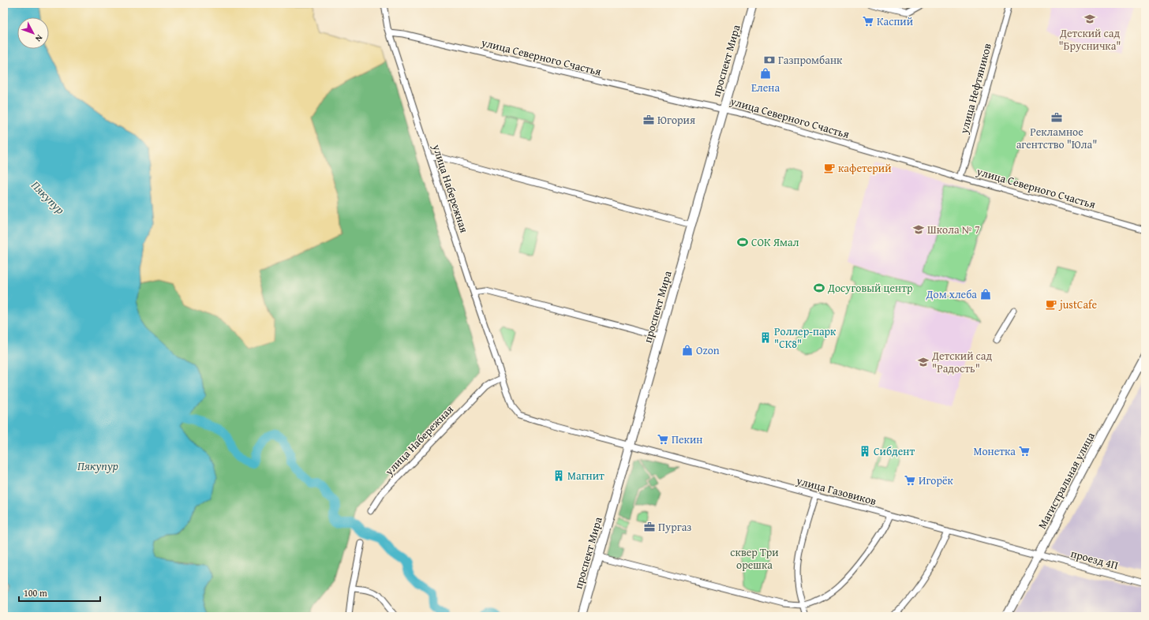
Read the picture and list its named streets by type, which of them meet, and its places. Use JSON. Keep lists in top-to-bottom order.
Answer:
{
  "streets": {
    "main road": ["проспект Мира", "Магистральная улица"],
    "street": [
      "улица Северного Счастья",
      "улица Нефтяников",
      "улица Набережная",
      "улица Газовиков",
      "проезд 4П"
    ]
  },
  "crossings": [
    ["улица Северного Счастья", "проспект Мира"],
    ["улица Северного Счастья", "улица Нефтяников"],
    ["улица Северного Счастья", "улица Набережная"],
    ["проспект Мира", "улица Набережная"],
    ["проспект Мира", "улица Газовиков"],
    ["улица Набережная", "улица Газовиков"],
    ["Магистральная улица", "улица Газовиков"],
    ["Магистральная улица", "проезд 4П"],
    ["улица Газовиков", "проезд 4П"]
  ],
  "water": ["Пякупур"],
  "parks": ["сквер Три орешка"],
  "places": {
    "school or university": ["Детский сад \"Брусничка\"", "Школа № 7", "Детский сад \"Радость\""],
    "supermarket": [
      "Каспий",
      "Пекин",
      "Монетка",
      "Игорёк"
    ],
    "bank": ["Газпромбанк"],
    "shop": ["Елена", "Дом хлеба", "Ozon"],
    "office": ["Рекламное агентство \"Юла\"", "Югория", "Пургаз"],
    "cafe": ["кафетерий", "justCafe"],
    "sports": ["СОК Ямал", "Досуговый центр"],
    "building": ["Роллер-парк \"СК8\"", "Сибдент", "Магнит"]
  },
  "scale_bar": "100 m",
  "north": "bottom right"
}
